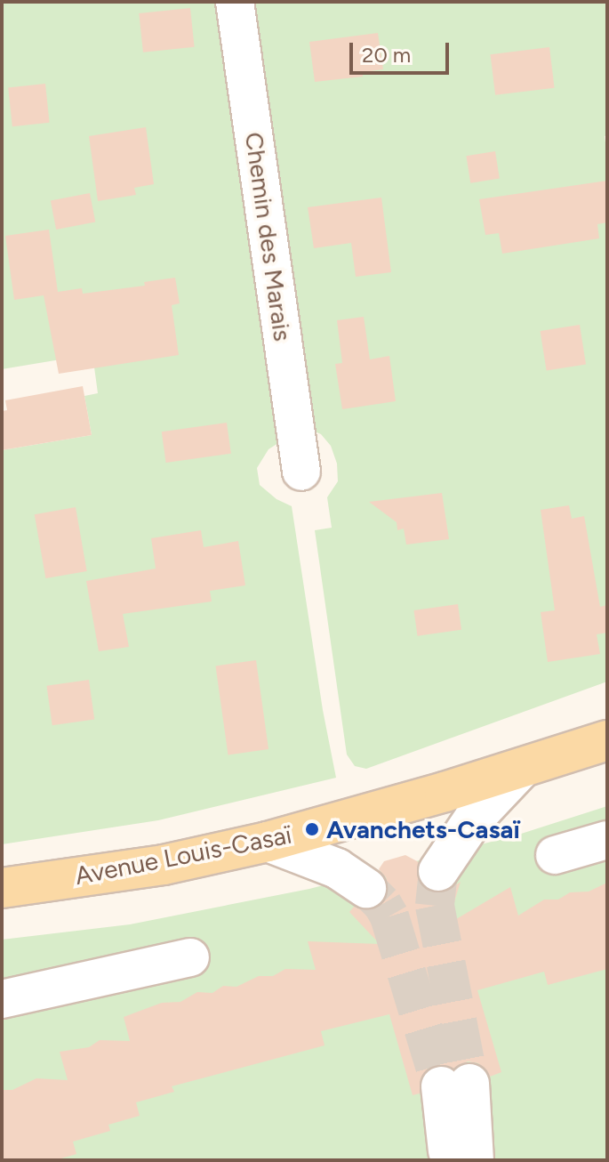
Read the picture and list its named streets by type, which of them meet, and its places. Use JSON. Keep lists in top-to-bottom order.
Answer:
{
  "streets": {
    "main road": ["Avenue Louis-Casaï"],
    "street": ["Chemin des Marais"]
  },
  "places": ["Avanchets-Casaï"],
  "scale_bar": "20 m"
}
